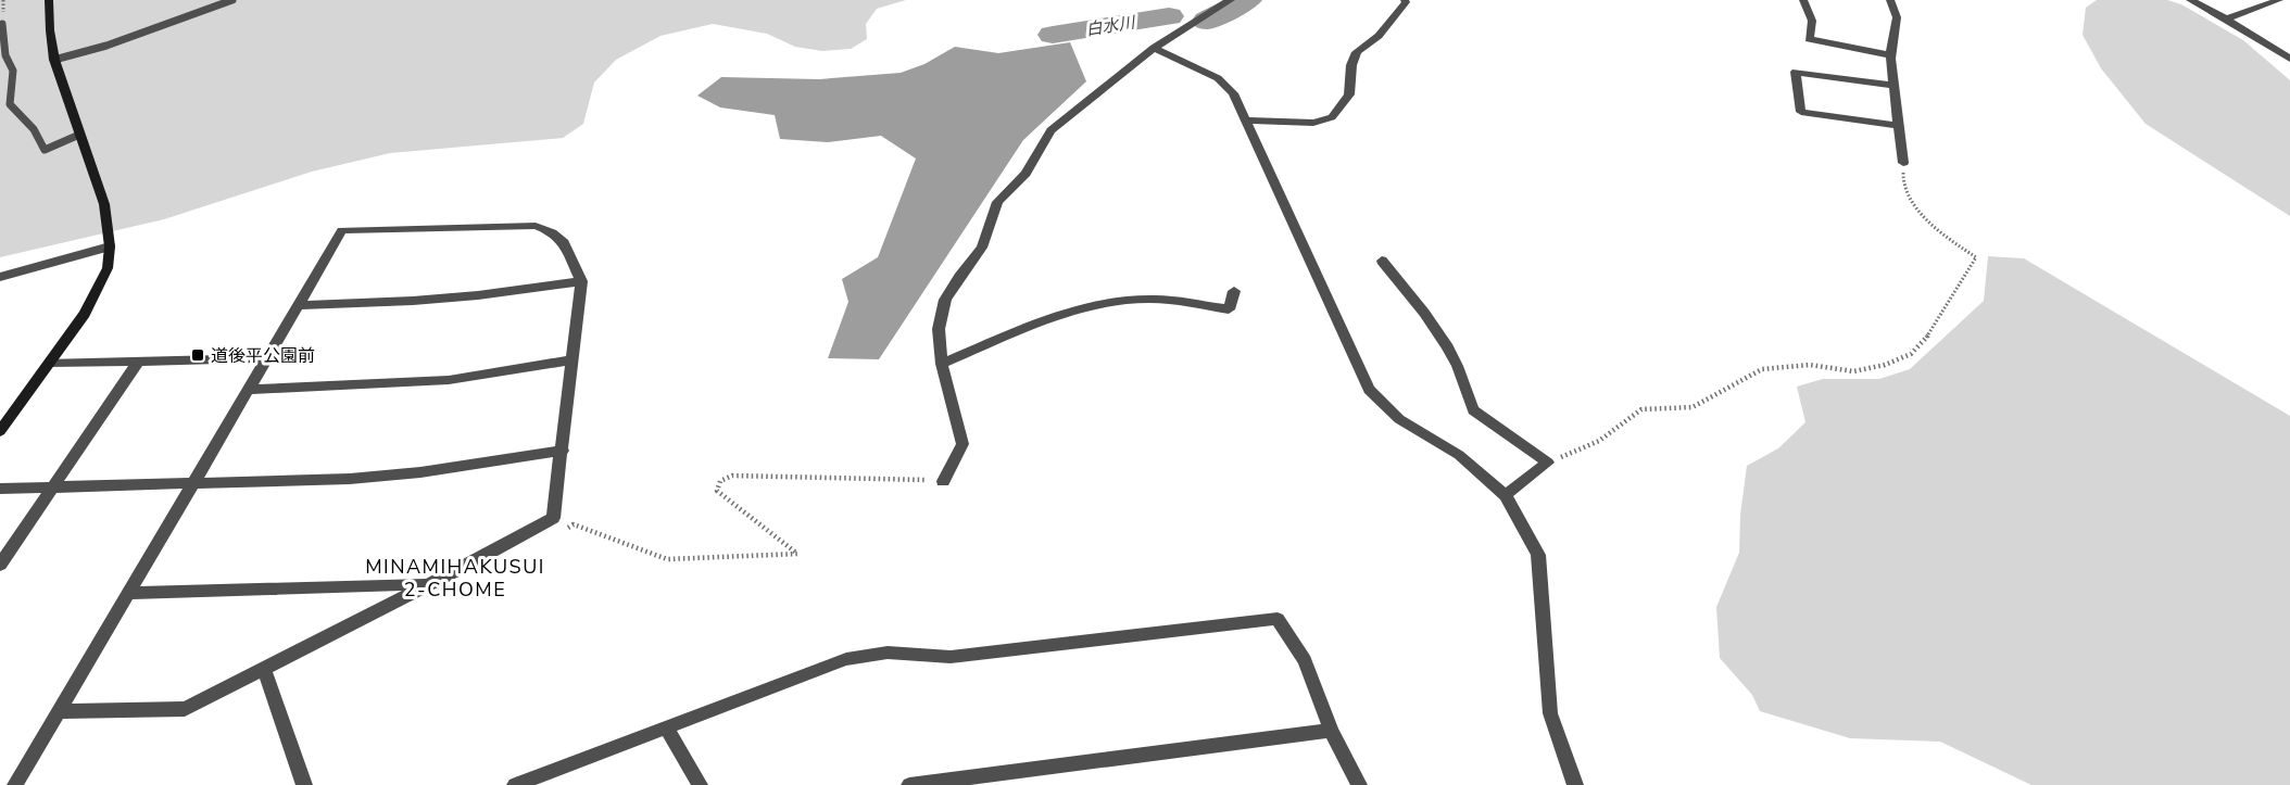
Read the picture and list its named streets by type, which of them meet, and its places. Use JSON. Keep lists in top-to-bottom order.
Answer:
{
  "districts": ["MINAMIHAKUSUI 2-CHOME"],
  "water": ["白水川"],
  "places": {
    "transit": ["道後平公園前"]
  }
}
